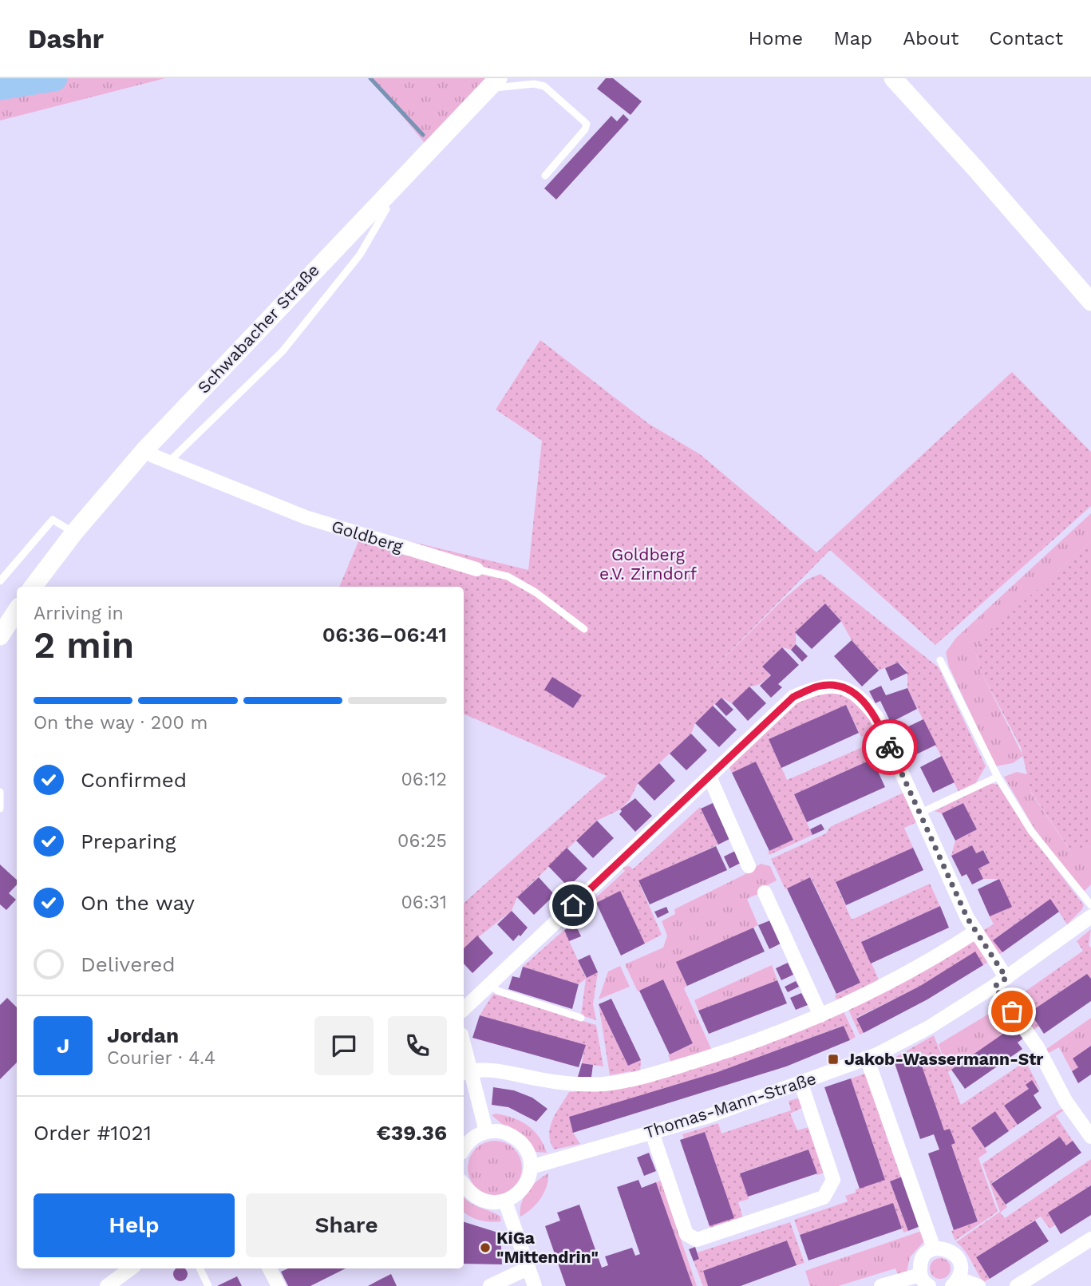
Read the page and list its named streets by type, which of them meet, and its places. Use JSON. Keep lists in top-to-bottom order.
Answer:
{
  "streets": {
    "street": ["Schwabacher Straße", "Goldberg", "Thomas-Mann-Straße"]
  },
  "crossings": [
    ["Schwabacher Straße", "Goldberg"]
  ],
  "parks": ["Goldberg e.V. Zirndorf"],
  "places": {
    "transit": ["Jakob-Wassermann-Str"],
    "other": ["KiGa \"Mittendrin\""]
  },
  "page": {
    "header": "Dashr",
    "nav": [
      "Home",
      "Map",
      "About",
      "Contact"
    ],
    "heading": ["2 min", "Arriving in", "06:36–06:41"],
    "panel": [
      "Jordan",
      "Courier · 4.4",
      "Order #1021",
      "€39.36"
    ],
    "bar": "On the way · 200 m",
    "list": [
      ["Confirmed", "06:12"],
      ["Preparing", "06:25"],
      ["On the way", "06:31"],
      "Delivered"
    ],
    "round": "J",
    "buttons": ["Help", "Share"]
  }
}
